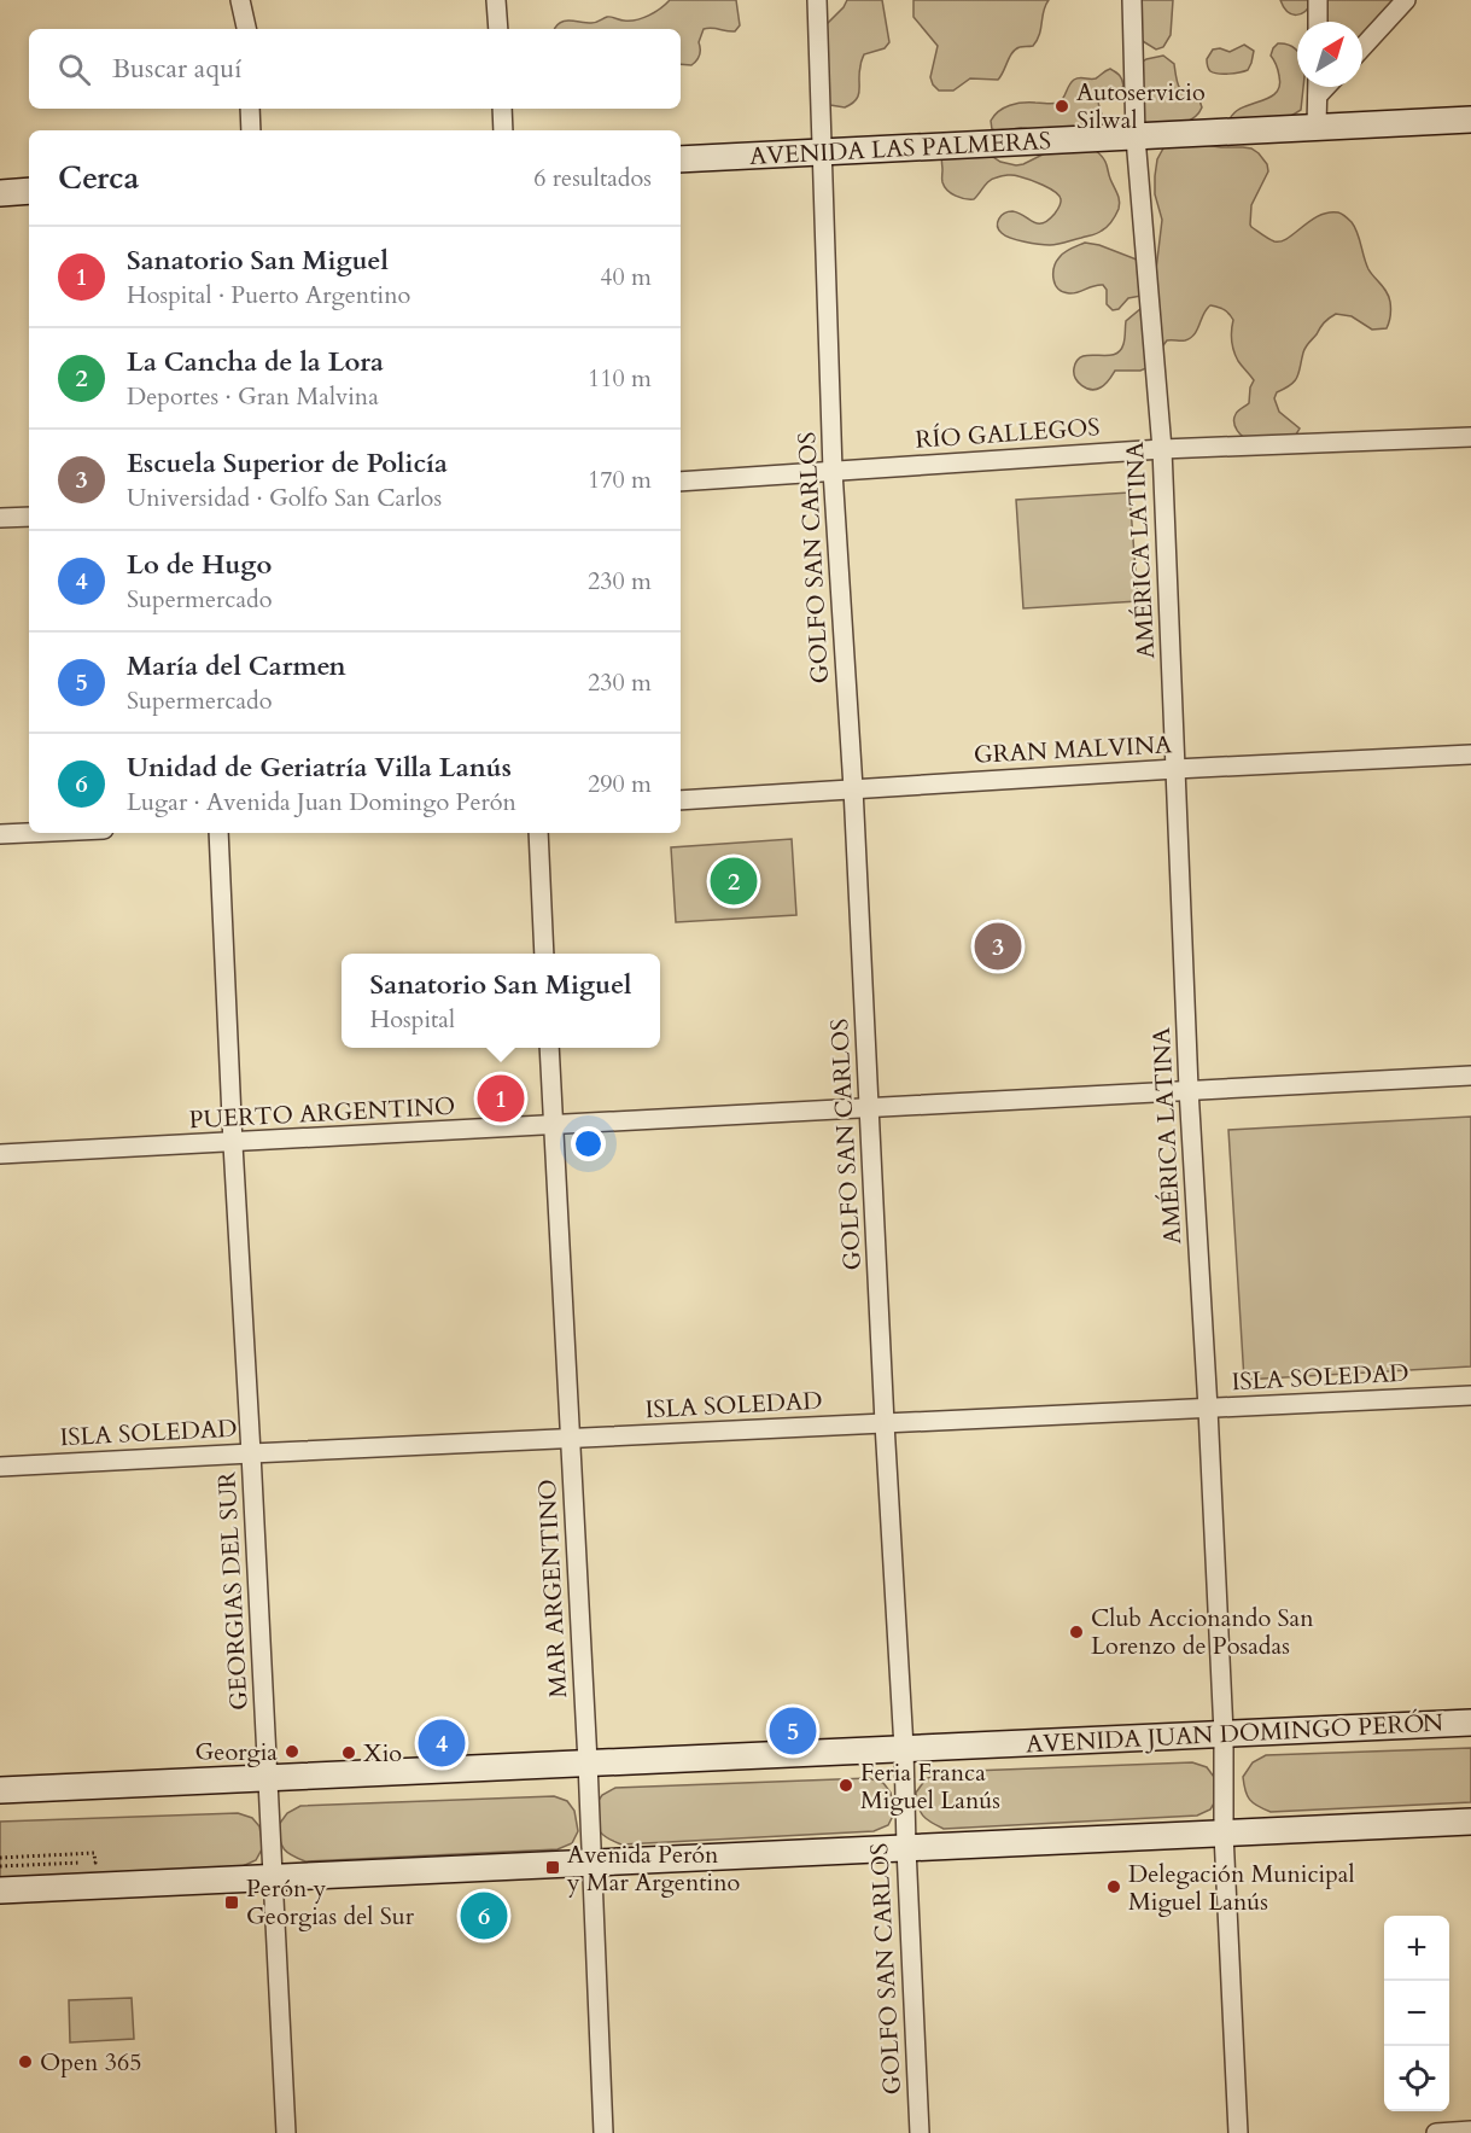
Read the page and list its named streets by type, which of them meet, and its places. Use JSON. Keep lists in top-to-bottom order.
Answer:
{
  "streets": {
    "main road": ["AVENIDA LAS PALMERAS", "AVENIDA JUAN DOMINGO PERÓN"],
    "street": [
      "RÍO GALLEGOS",
      "AMÉRICA LATINA",
      "GOLFO SAN CARLOS",
      "GRAN MALVINA",
      "PUERTO ARGENTINO",
      "ISLA SOLEDAD",
      "MAR ARGENTINO",
      "GEORGIAS DEL SUR"
    ]
  },
  "crossings": [
    ["AVENIDA LAS PALMERAS", "AMÉRICA LATINA"],
    ["AVENIDA LAS PALMERAS", "GOLFO SAN CARLOS"],
    ["RÍO GALLEGOS", "AMÉRICA LATINA"],
    ["RÍO GALLEGOS", "GOLFO SAN CARLOS"],
    ["AMÉRICA LATINA", "GRAN MALVINA"],
    ["AMÉRICA LATINA", "PUERTO ARGENTINO"],
    ["AMÉRICA LATINA", "ISLA SOLEDAD"],
    ["AMÉRICA LATINA", "AVENIDA JUAN DOMINGO PERÓN"],
    ["GOLFO SAN CARLOS", "GRAN MALVINA"],
    ["GOLFO SAN CARLOS", "PUERTO ARGENTINO"],
    ["GOLFO SAN CARLOS", "ISLA SOLEDAD"],
    ["GOLFO SAN CARLOS", "AVENIDA JUAN DOMINGO PERÓN"],
    ["PUERTO ARGENTINO", "MAR ARGENTINO"],
    ["PUERTO ARGENTINO", "GEORGIAS DEL SUR"],
    ["ISLA SOLEDAD", "MAR ARGENTINO"],
    ["ISLA SOLEDAD", "GEORGIAS DEL SUR"],
    ["MAR ARGENTINO", "AVENIDA JUAN DOMINGO PERÓN"],
    ["GEORGIAS DEL SUR", "AVENIDA JUAN DOMINGO PERÓN"]
  ],
  "places": {
    "other": [
      "Autoservicio Silwal",
      "Club Accionando San Lorenzo de Posadas",
      "Georgia",
      "Xio",
      "Feria Franca Miguel Lanús",
      "Delegación Municipal Miguel Lanús",
      "Open 365"
    ],
    "transit": ["Avenida Perón y Mar Argentino", "Perón y Georgias del Sur"]
  },
  "north": "top right",
  "page": {
    "search": "Buscar aquí",
    "heading": ["Cerca", "6 resultados"],
    "list": [
      {
        "mark": "1",
        "name": "Sanatorio San Miguel",
        "note": "Hospital · Puerto Argentino",
        "value": "40 m"
      },
      {
        "mark": "2",
        "name": "La Cancha de la Lora",
        "note": "Deportes · Gran Malvina",
        "value": "110 m"
      },
      {
        "mark": "3",
        "name": "Escuela Superior de Policía",
        "note": "Universidad · Golfo San Carlos",
        "value": "170 m"
      },
      {
        "mark": "4",
        "name": "Lo de Hugo",
        "note": "Supermercado",
        "value": "230 m"
      },
      {
        "mark": "5",
        "name": "María del Carmen",
        "note": "Supermercado",
        "value": "230 m"
      },
      {
        "mark": "6",
        "name": "Unidad de Geriatría Villa Lanús",
        "note": "Lugar · Avenida Juan Domingo Perón",
        "value": "290 m"
      }
    ],
    "pins": [
      "2",
      "3",
      "1",
      "5",
      "4",
      "6"
    ],
    "popup": ["Sanatorio San Miguel", "Hospital"],
    "map_buttons": ["+", "−"]
  }
}
